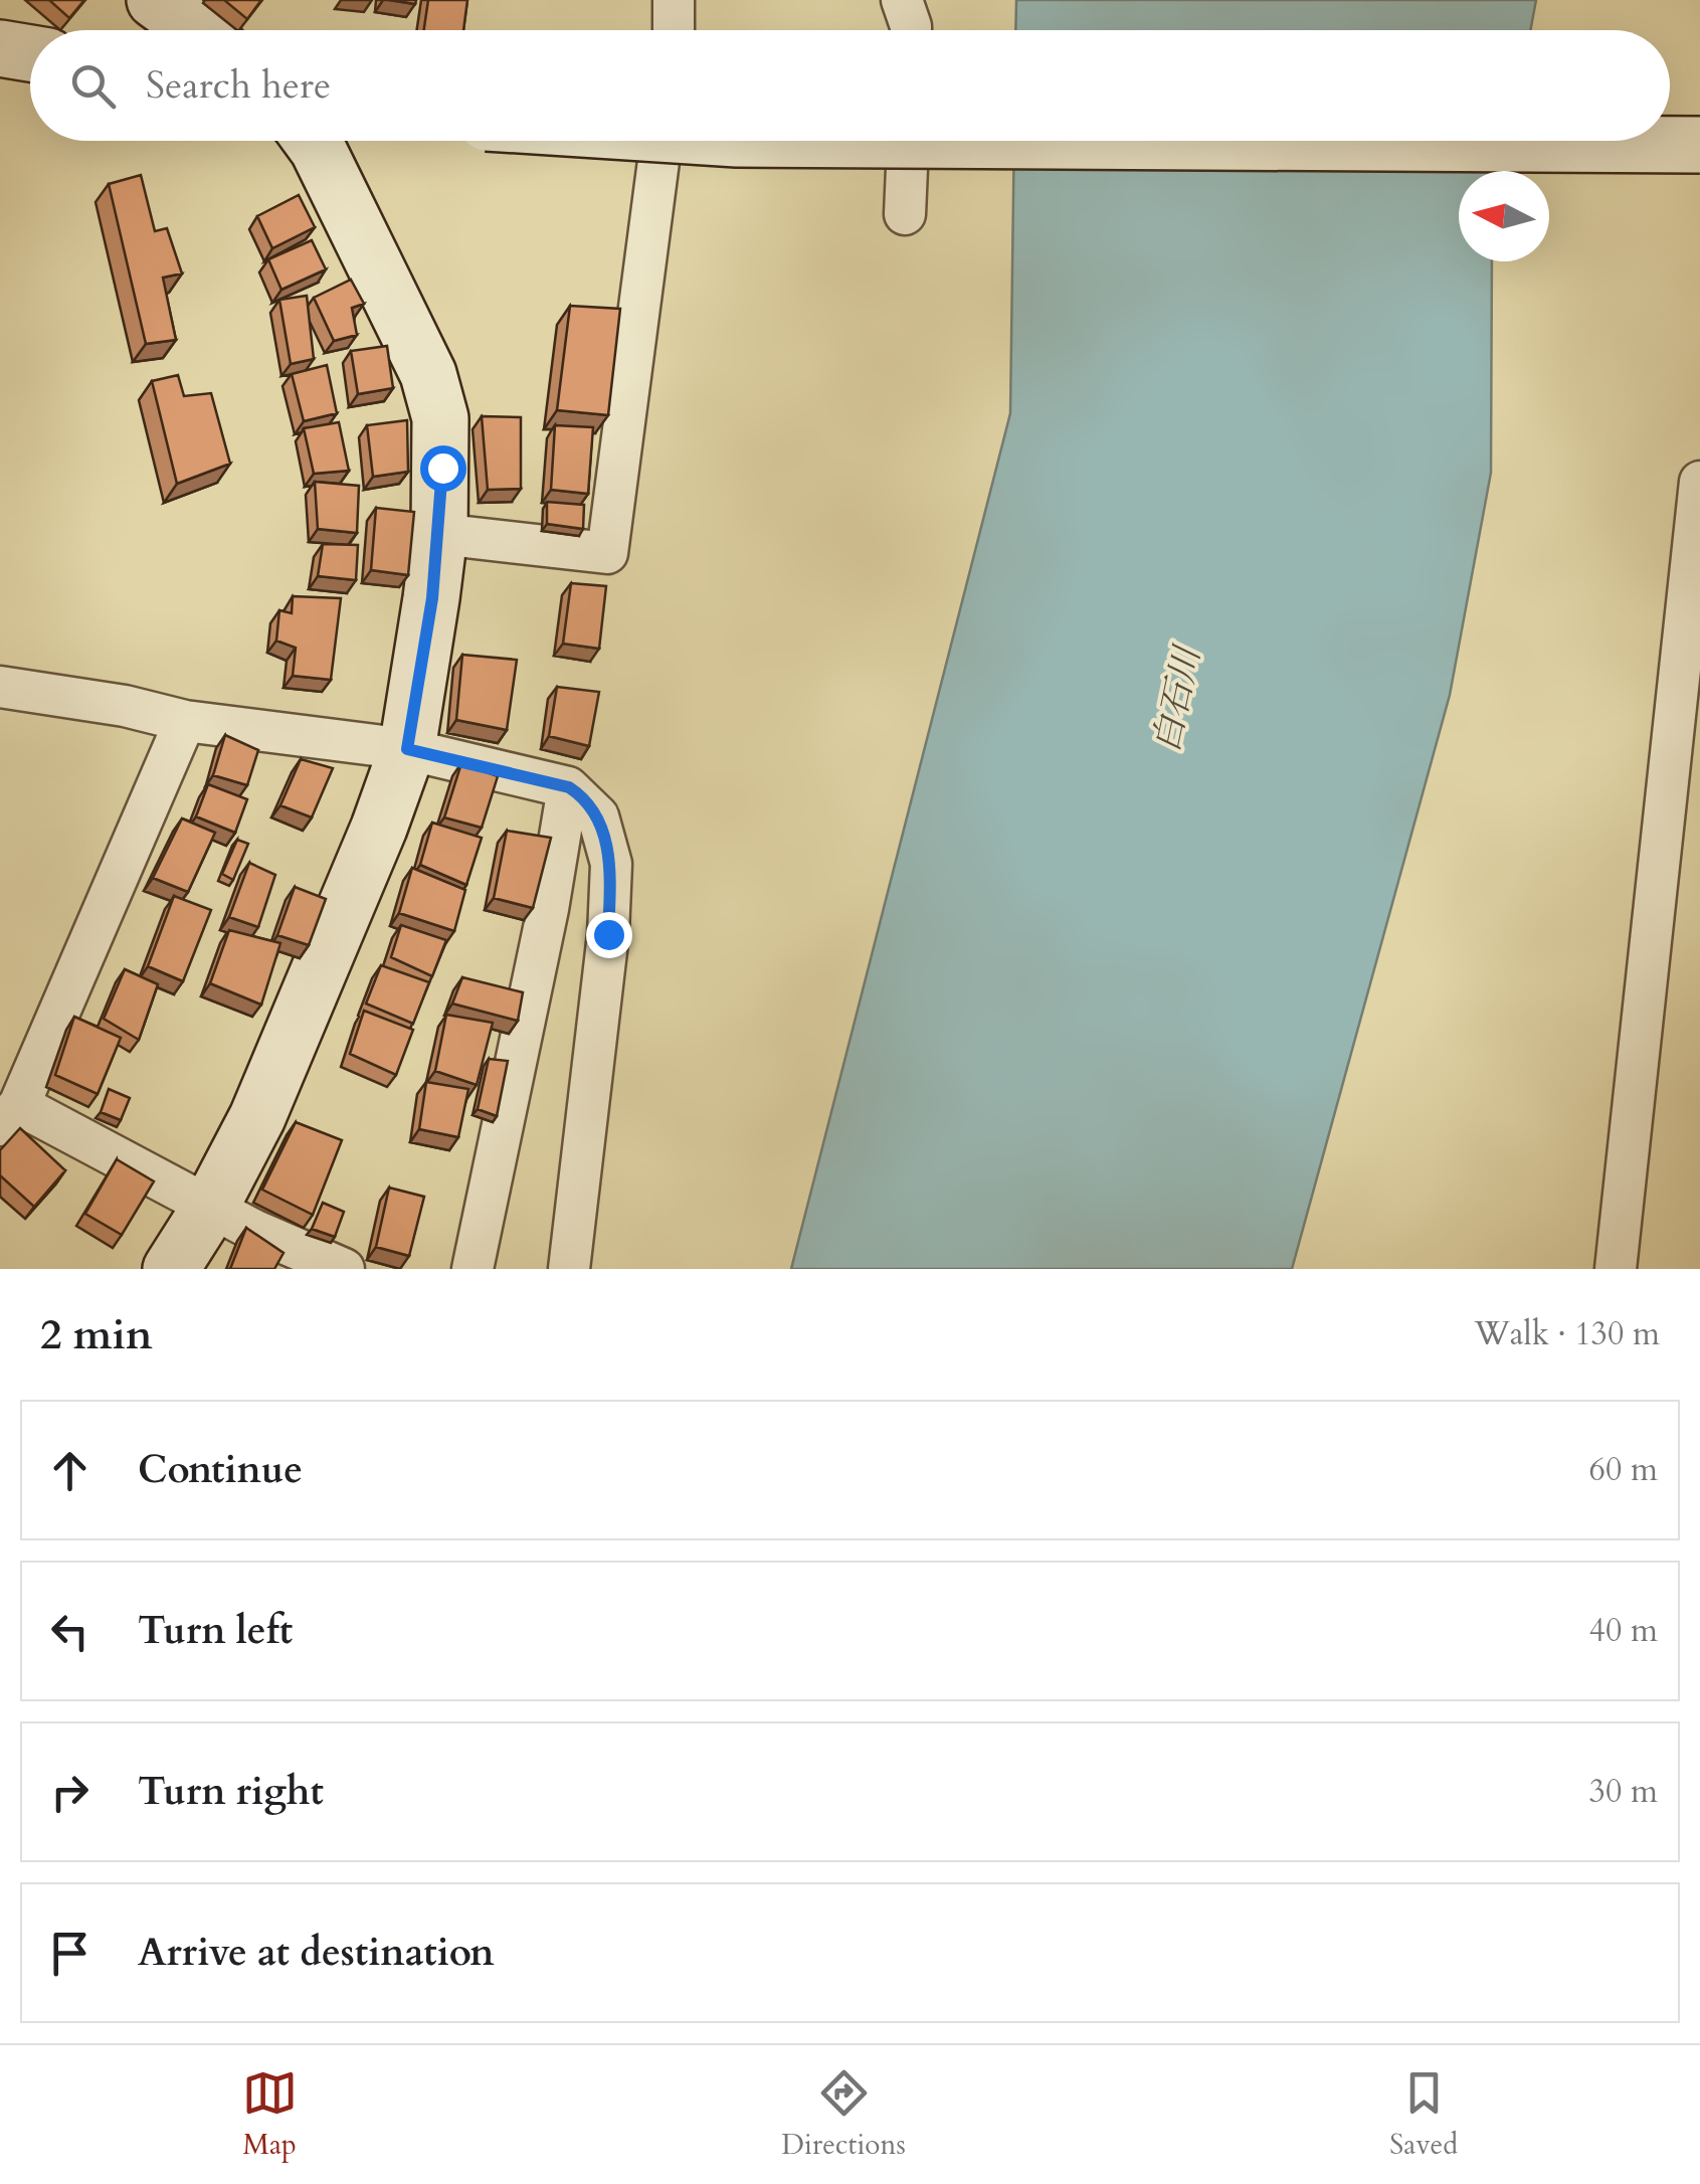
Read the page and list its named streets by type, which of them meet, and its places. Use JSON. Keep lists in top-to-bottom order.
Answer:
{
  "water": ["白石川"],
  "north": "left",
  "page": {
    "search": "Search here",
    "heading": ["2 min", "Walk · 130 m"],
    "list": [
      ["Continue", "60 m"],
      ["Turn left", "40 m"],
      ["Turn right", "30 m"],
      "Arrive at destination"
    ],
    "nav": ["Map", "Directions", "Saved"]
  }
}
